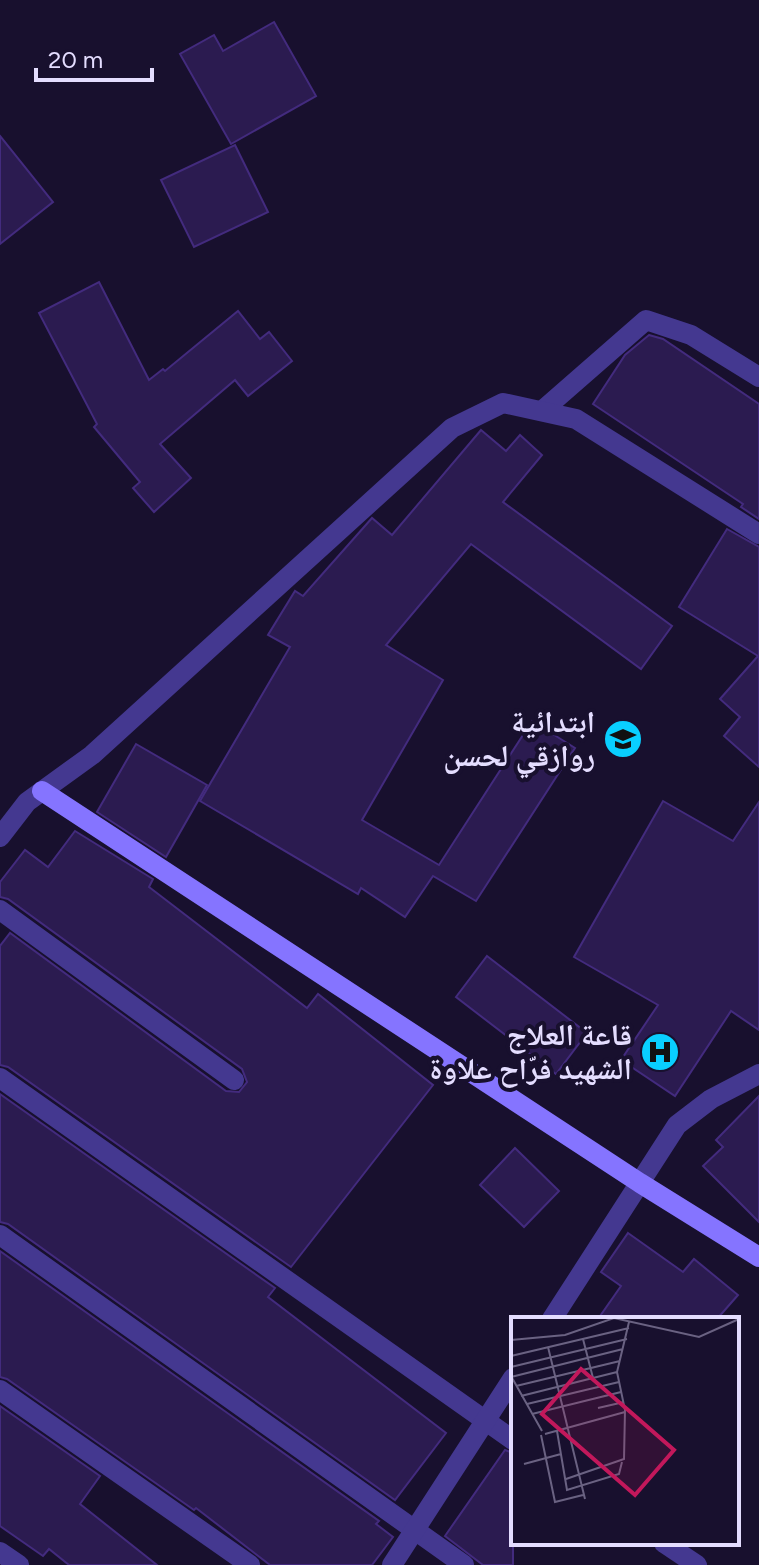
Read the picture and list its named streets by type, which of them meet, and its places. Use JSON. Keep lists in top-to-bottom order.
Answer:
{
  "places": {
    "school or university": ["ابتدائية روازقي لحسن"],
    "hospital": ["قاعة العلاج الشهيد فرّاح علاوة"]
  },
  "scale_bar": "20 m"
}
